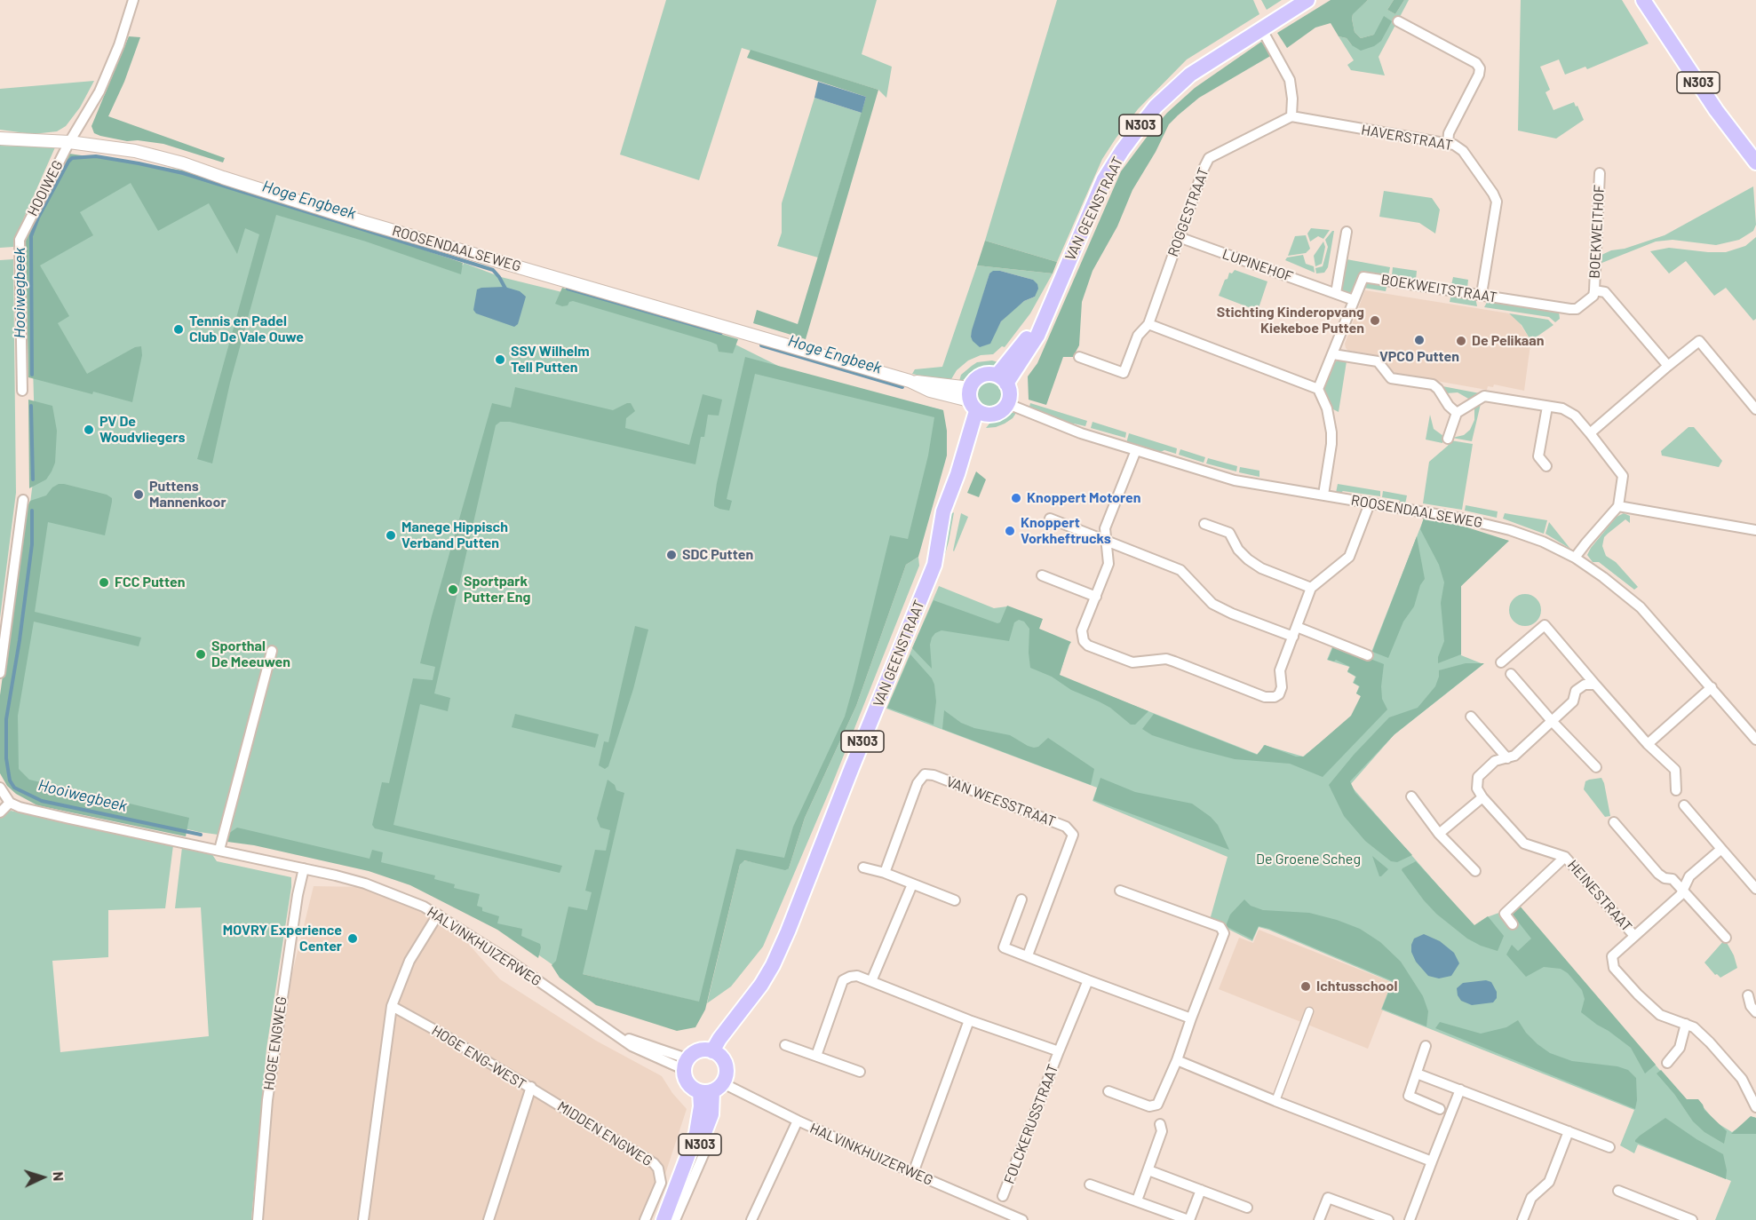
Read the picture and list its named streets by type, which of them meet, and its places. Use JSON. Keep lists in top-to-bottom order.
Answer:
{
  "streets": {
    "main road": ["N303", "VAN GEENSTRAAT"],
    "street": [
      "HAVERSTRAAT",
      "HOOIWEG",
      "ROGGESTRAAT",
      "BOEKWEITHOF",
      "ROOSENDAALSEWEG",
      "LUPINEHOF",
      "BOEKWEITSTRAAT",
      "VAN WEESSTRAAT",
      "HEINESTRAAT",
      "HALVINKHUIZERWEG",
      "HOGE ENGWEG",
      "HOGE ENG-WEST",
      "FOLCKERUSSTRAAT",
      "MIDDEN ENGWEG"
    ]
  },
  "crossings": [
    ["N303", "VAN GEENSTRAAT"],
    ["N303", "HALVINKHUIZERWEG"],
    ["HAVERSTRAAT", "ROGGESTRAAT"],
    ["HAVERSTRAAT", "BOEKWEITSTRAAT"],
    ["HOOIWEG", "ROOSENDAALSEWEG"],
    ["VAN GEENSTRAAT", "ROOSENDAALSEWEG"],
    ["VAN GEENSTRAAT", "HALVINKHUIZERWEG"],
    ["ROGGESTRAAT", "LUPINEHOF"],
    ["BOEKWEITHOF", "BOEKWEITSTRAAT"],
    ["LUPINEHOF", "BOEKWEITSTRAAT"],
    ["HALVINKHUIZERWEG", "HOGE ENGWEG"],
    ["HOGE ENG-WEST", "MIDDEN ENGWEG"]
  ],
  "water": ["Hoge Engbeek", "Hooiwegbeek"],
  "parks": ["De Groene Scheg"],
  "places": [
    "Stichting Kinderopvang Kiekeboe Putten",
    "Tennis en Padel Club De Vale Ouwe",
    "VPCO Putten",
    "De Pelikaan",
    "SSV Wilhelm Tell Putten",
    "PV De Woudvliegers",
    "Puttens Mannenkoor",
    "Knoppert Motoren",
    "Knoppert Vorkheftrucks",
    "Manege Hippisch Verband Putten",
    "SDC Putten",
    "FCC Putten",
    "Sportpark Putter Eng",
    "Sporthal De Meeuwen",
    "MOVRY Experience Center",
    "Ichtusschool"
  ],
  "north": "right"
}
